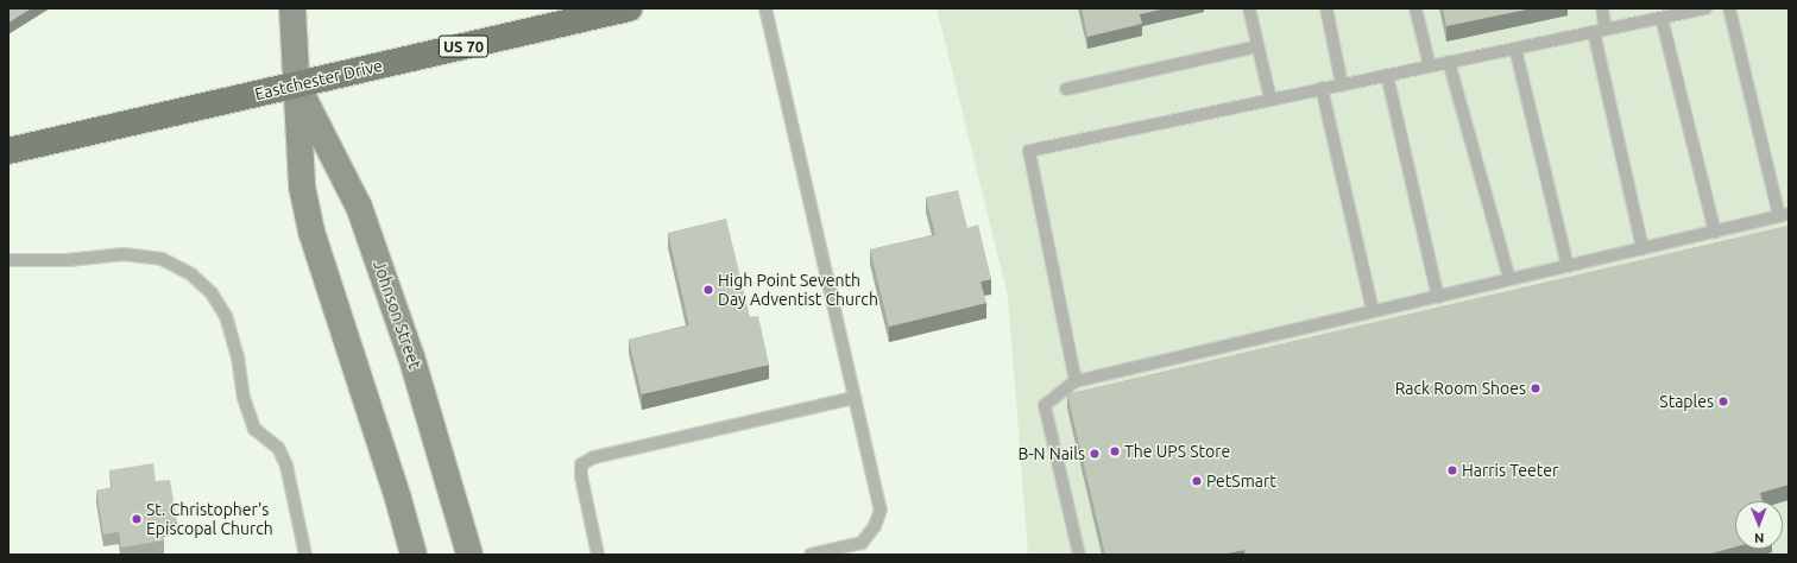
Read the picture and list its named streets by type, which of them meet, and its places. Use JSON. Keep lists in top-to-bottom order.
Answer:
{
  "streets": {
    "main road": ["US 70", "Eastchester Drive", "Johnson Street"]
  },
  "crossings": [
    ["Eastchester Drive", "Johnson Street"]
  ],
  "places": [
    "High Point Seventh Day Adventist Church",
    "Rack Room Shoes",
    "Staples",
    "The UPS Store",
    "B-N Nails",
    "Harris Teeter",
    "PetSmart",
    "St. Christopher's Episcopal Church"
  ],
  "north": "bottom"
}
